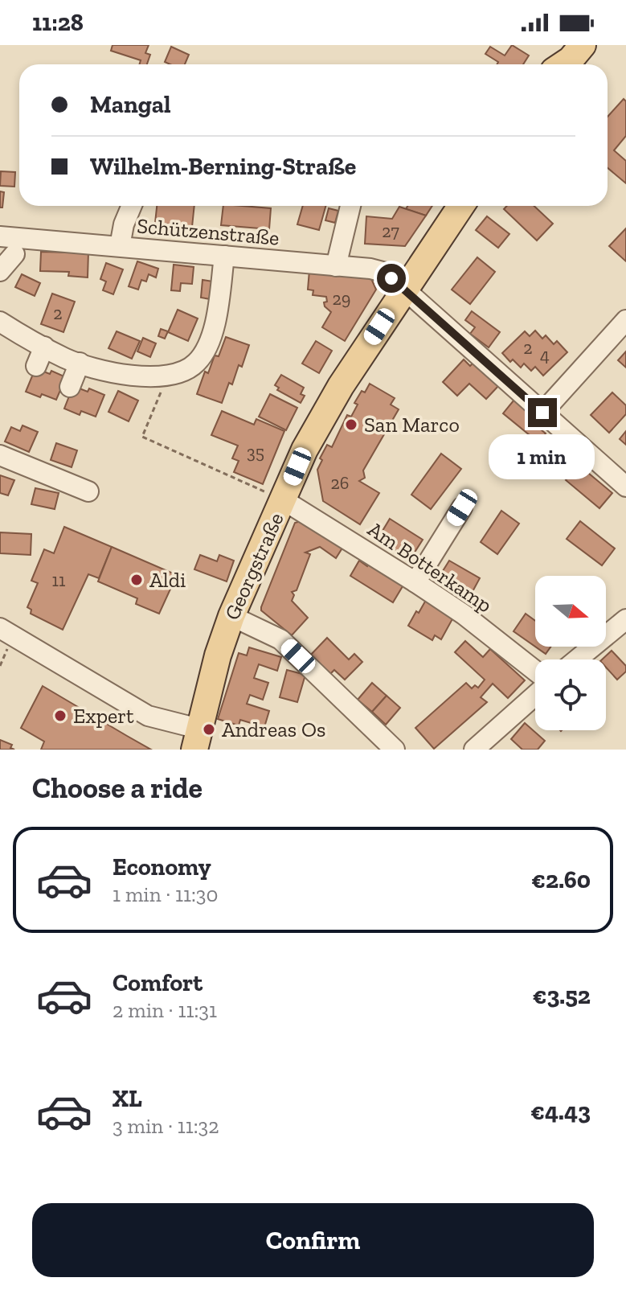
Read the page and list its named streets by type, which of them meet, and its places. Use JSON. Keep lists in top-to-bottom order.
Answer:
{
  "streets": {
    "main road": ["Georgstraße"],
    "street": ["Schützenstraße", "Am Botterkamp"]
  },
  "crossings": [
    ["Schützenstraße", "Georgstraße"],
    ["Georgstraße", "Am Botterkamp"]
  ],
  "places": [
    "San Marco",
    "Aldi",
    "Expert",
    "Andreas Os"
  ],
  "house_numbers": [
    "27",
    "29",
    "2",
    "2",
    "4",
    "35",
    "26",
    "11"
  ],
  "north": "right",
  "page": {
    "status": "11:28",
    "banner": ["Mangal", "Wilhelm-Berning-Straße"],
    "bubble": "1 min",
    "heading": "Choose a ride",
    "list": [
      {
        "name": "Economy",
        "note": "1 min · 11:30",
        "value": "€2.60"
      },
      {
        "name": "Comfort",
        "note": "2 min · 11:31",
        "value": "€3.52"
      },
      {
        "name": "XL",
        "note": "3 min · 11:32",
        "value": "€4.43"
      }
    ],
    "buttons": "Confirm"
  }
}
